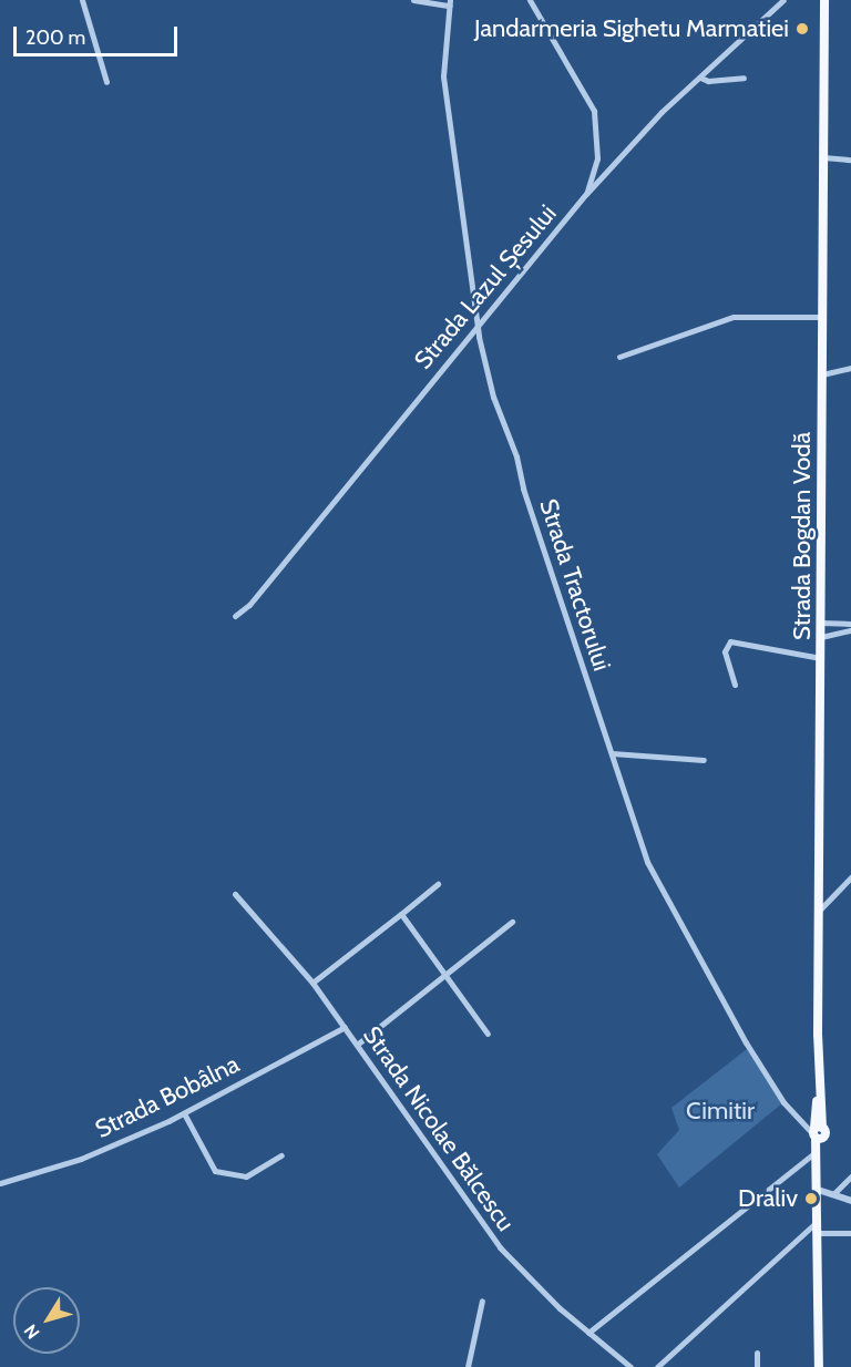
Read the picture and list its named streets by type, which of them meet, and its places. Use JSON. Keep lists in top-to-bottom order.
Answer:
{
  "streets": {
    "main road": ["Strada Bogdan Vodă"],
    "street": [
      "Strada Lazul Șesului",
      "Strada Tractorului",
      "Strada Bobâlna",
      "Strada Nicolae Bălcescu"
    ]
  },
  "crossings": [
    ["Strada Lazul Șesului", "Strada Tractorului"],
    ["Strada Bogdan Vodă", "Strada Tractorului"],
    ["Strada Bobâlna", "Strada Nicolae Bălcescu"]
  ],
  "parks": ["Cimitir"],
  "places": ["Jandarmeria Sighetu Marmatiei", "Draliv"],
  "scale_bar": "200 m",
  "north": "bottom left"
}
